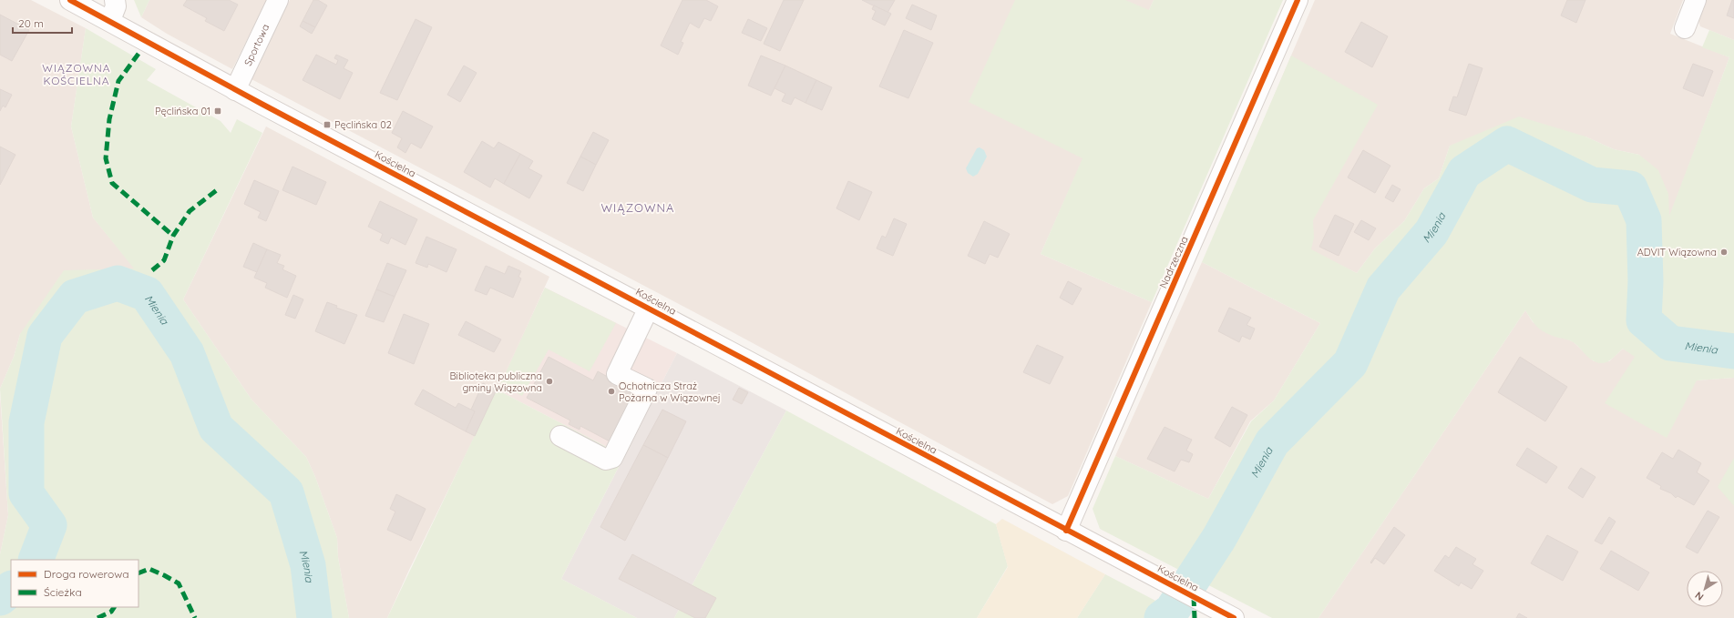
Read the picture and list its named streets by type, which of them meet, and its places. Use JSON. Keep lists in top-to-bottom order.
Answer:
{
  "streets": {
    "street": ["Sportowa", "Kościelna", "Nadrzeczna"]
  },
  "crossings": [
    ["Sportowa", "Kościelna"],
    ["Kościelna", "Nadrzeczna"]
  ],
  "districts": ["WIĄZOWNA KOŚCIELNA", "WIĄZOWNA"],
  "water": ["Mienia"],
  "places": {
    "transit": ["Pęclińska 01", "Pęclińska 02"],
    "other": ["ADVIT Wiązowna", "Biblioteka publiczna gminy Wiązowna", "Ochotnicza Straż Pożarna w Wiązownej"]
  },
  "legend": ["Droga rowerowa", "Ścieżka"],
  "scale_bar": "20 m",
  "north": "bottom left"
}
